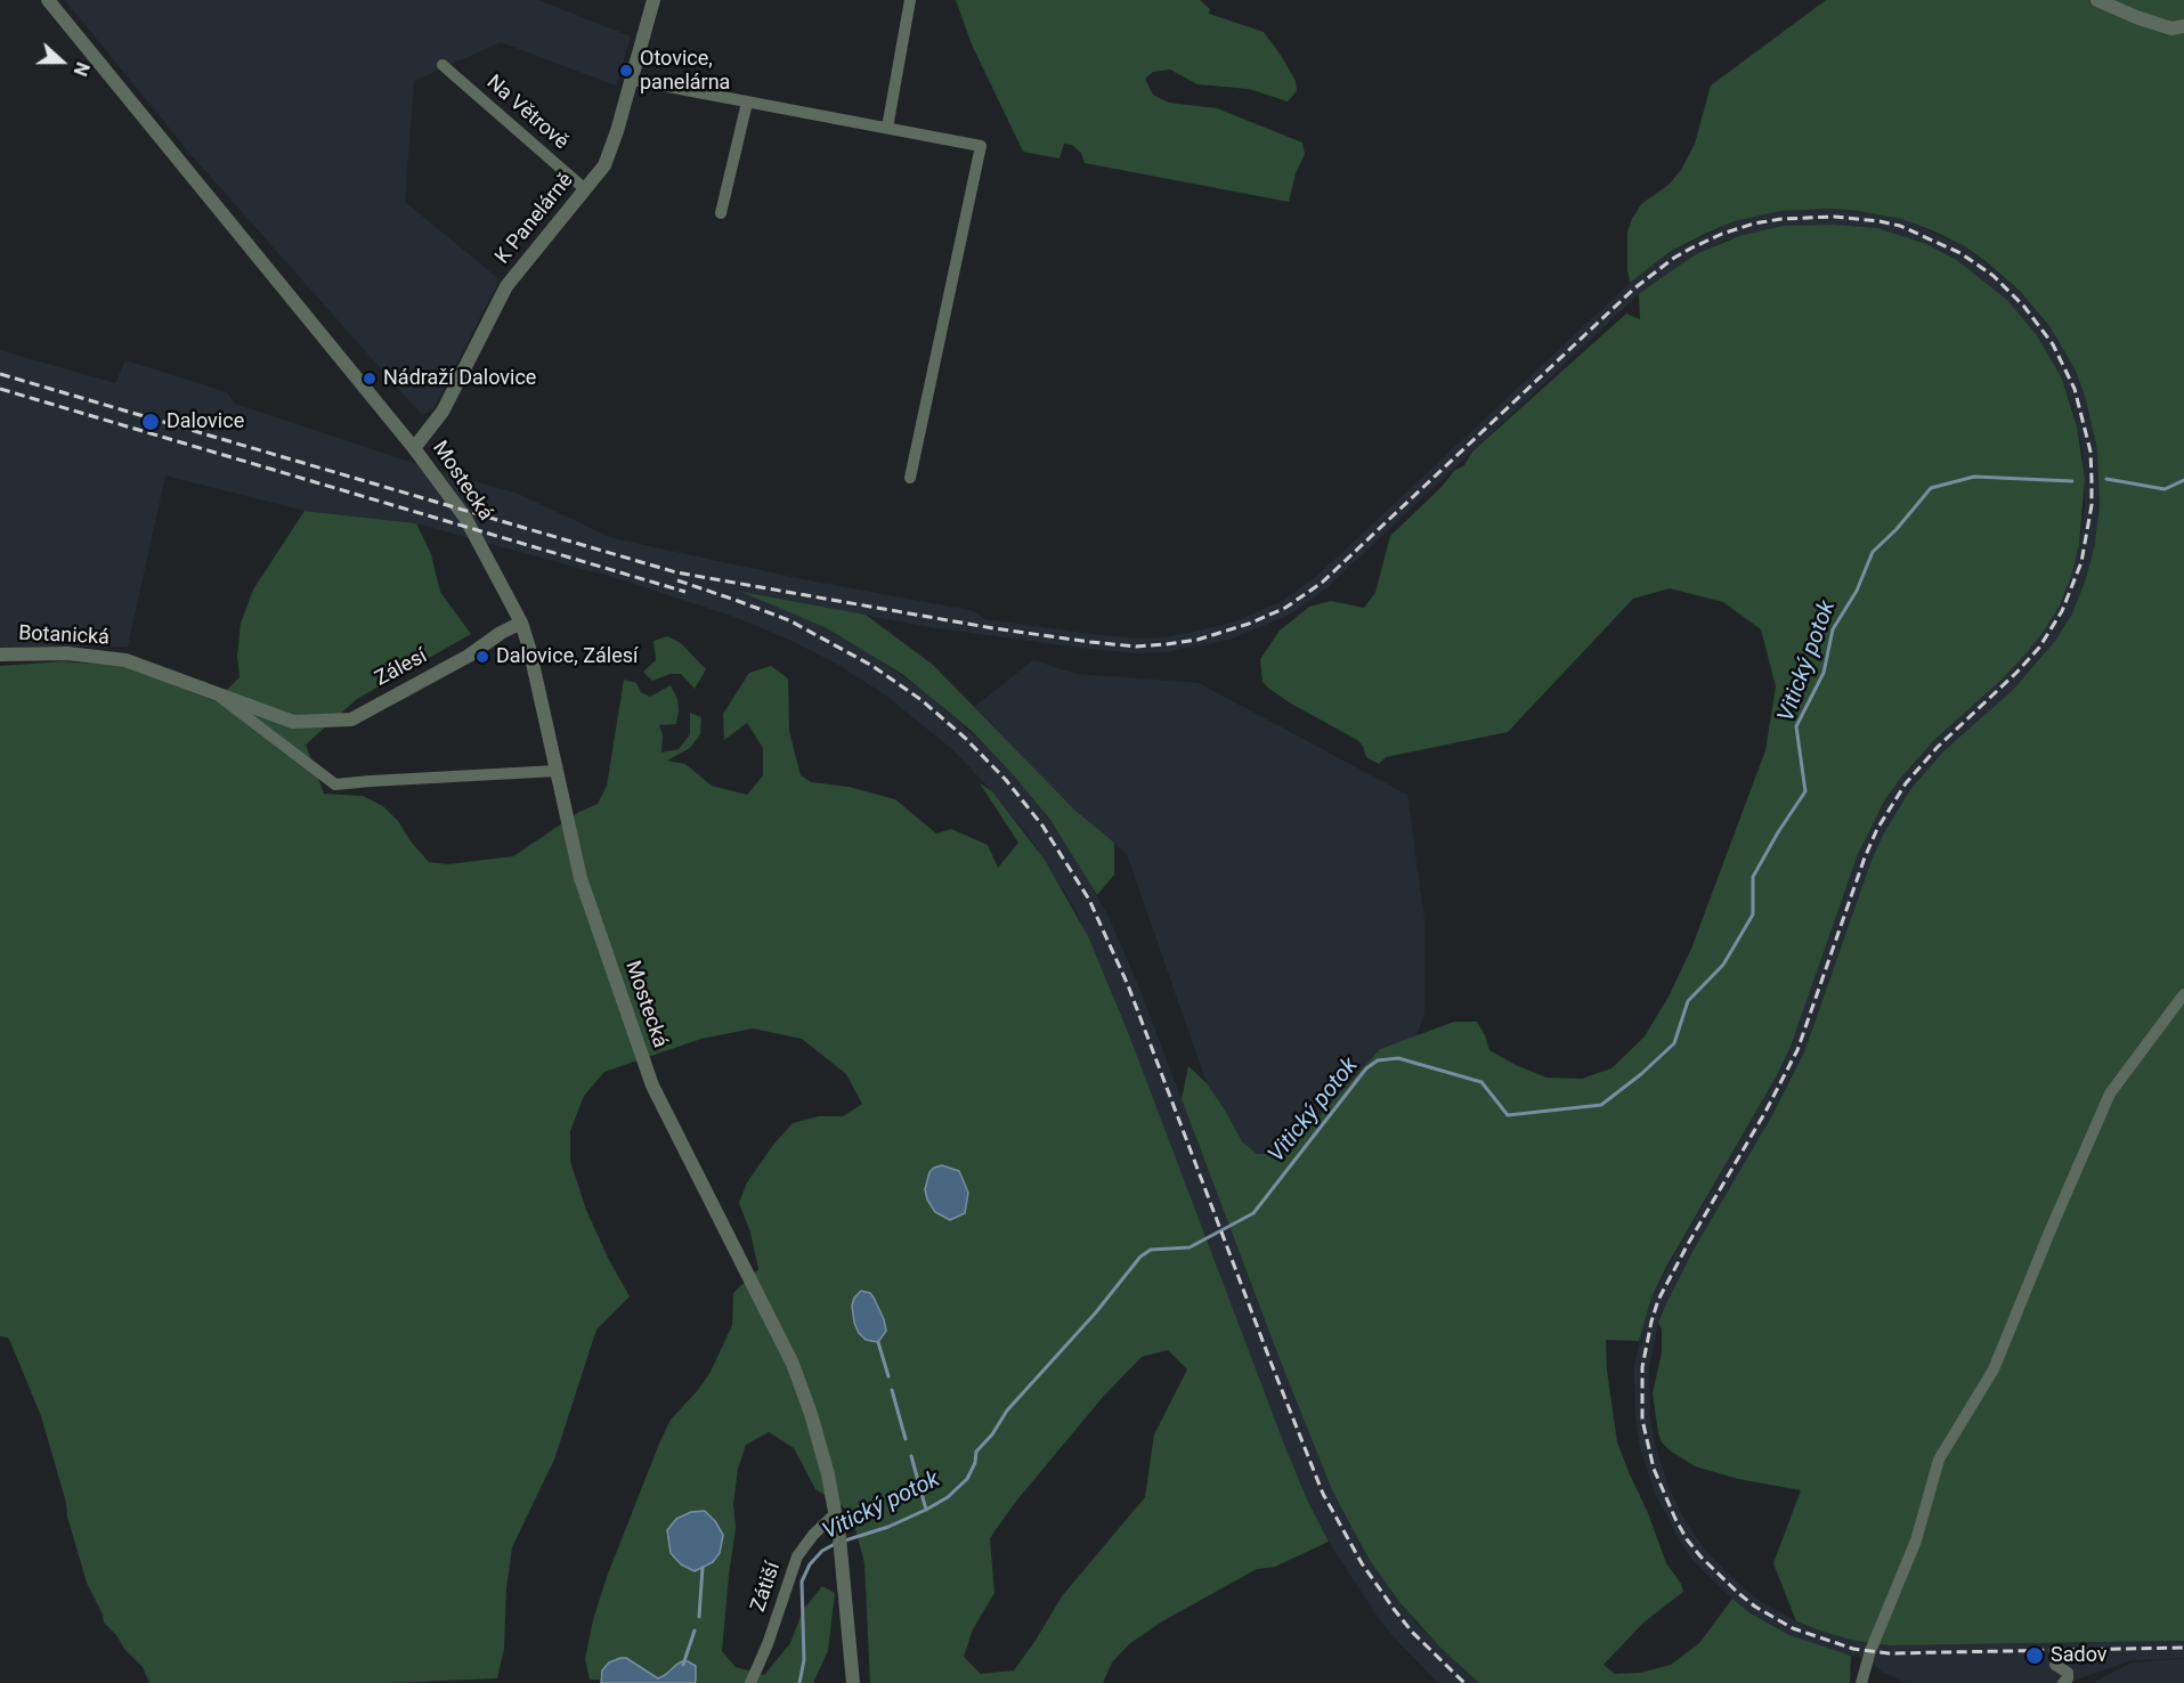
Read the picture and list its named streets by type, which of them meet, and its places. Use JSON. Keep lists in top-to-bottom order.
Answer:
{
  "streets": {
    "street": [
      "Na Větrově",
      "K Panelárně",
      "Mostecká",
      "Botanická",
      "Zálesí",
      "Zátiší"
    ]
  },
  "crossings": [
    ["Na Větrově", "K Panelárně"],
    ["K Panelárně", "Mostecká"],
    ["Mostecká", "Zálesí"],
    ["Mostecká", "Zátiší"],
    ["Botanická", "Zálesí"]
  ],
  "water": ["Vitický potok"],
  "places": [
    "Otovice, panelárna",
    "Nádraží Dalovice",
    "Dalovice",
    "Dalovice, Zálesí",
    "Sadov"
  ],
  "north": "right"
}
